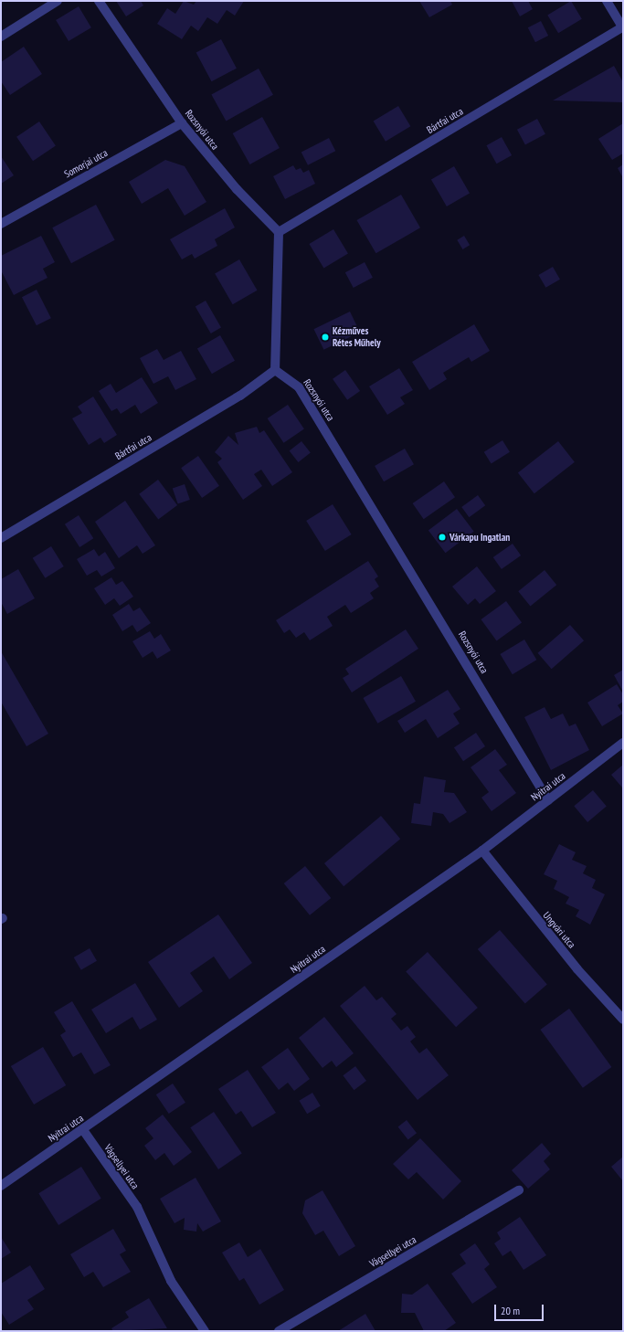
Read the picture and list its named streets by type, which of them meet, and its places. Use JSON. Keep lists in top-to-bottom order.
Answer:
{
  "streets": {
    "street": [
      "Bártfai utca",
      "Rozsnyói utca",
      "Somorjai utca",
      "Nyitrai utca",
      "Ungvári utca",
      "Vágsellyei utca"
    ]
  },
  "crossings": [
    ["Bártfai utca", "Rozsnyói utca"],
    ["Rozsnyói utca", "Somorjai utca"],
    ["Rozsnyói utca", "Nyitrai utca"],
    ["Nyitrai utca", "Ungvári utca"],
    ["Nyitrai utca", "Vágsellyei utca"]
  ],
  "places": ["Kézműves Rétes Műhely", "Várkapu Ingatlan"],
  "scale_bar": "20 m"
}
